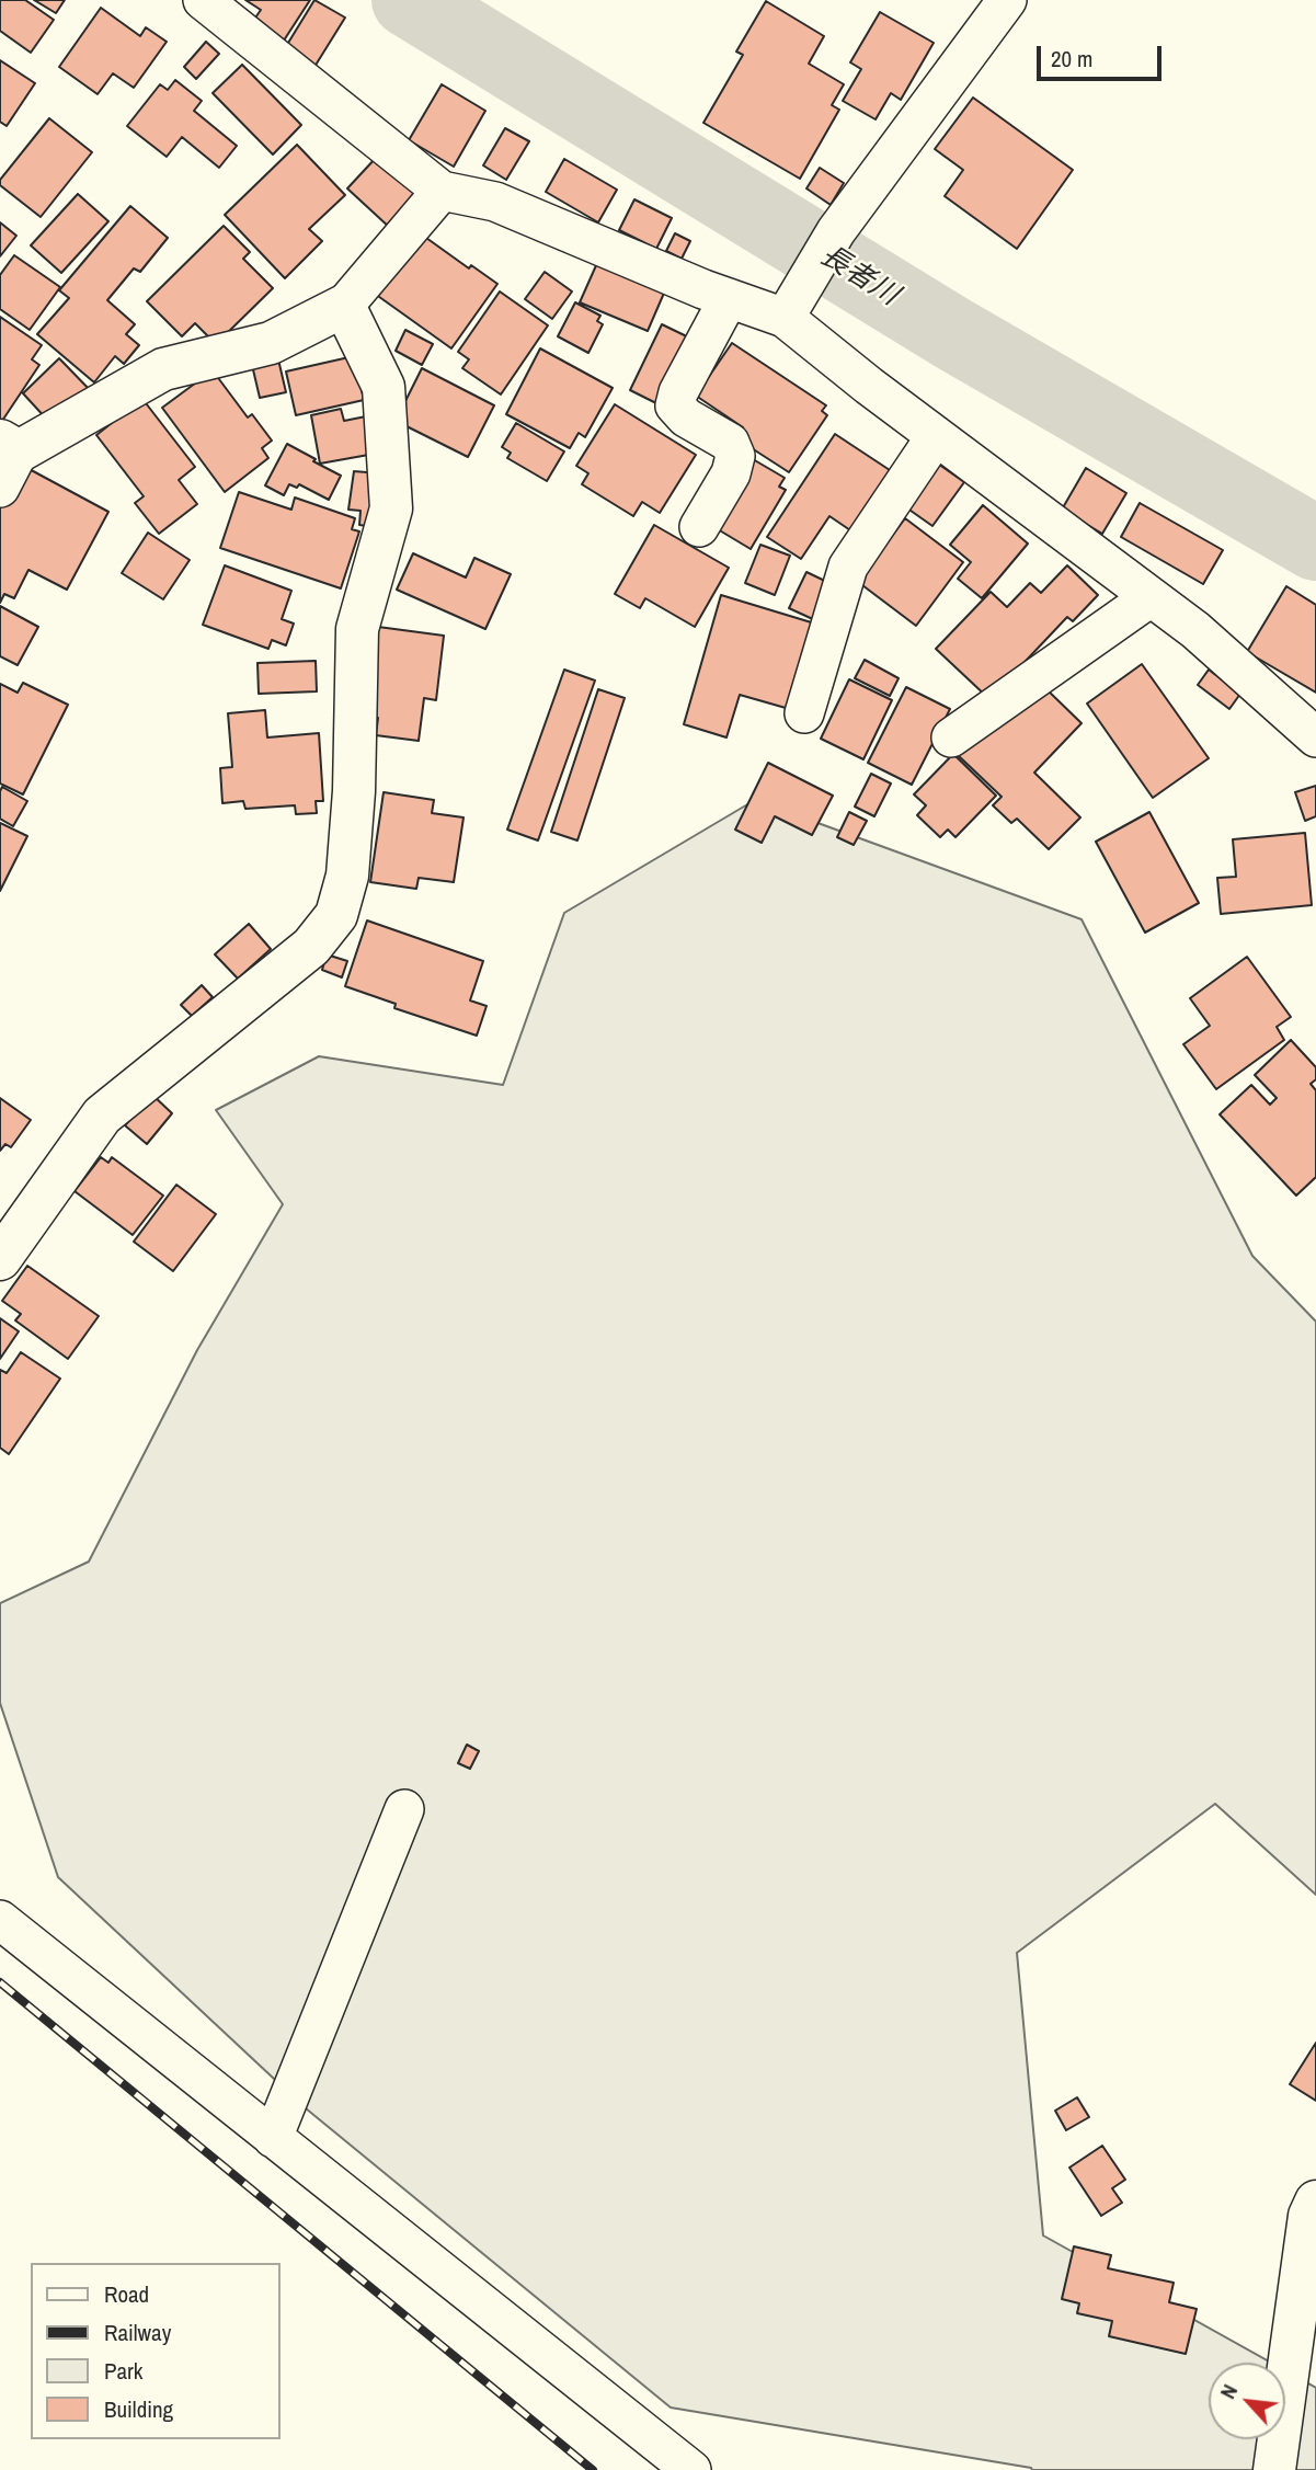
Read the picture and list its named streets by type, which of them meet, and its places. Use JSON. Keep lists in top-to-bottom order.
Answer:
{
  "water": ["長者川"],
  "legend": [
    "Road",
    "Railway",
    "Park",
    "Building"
  ],
  "scale_bar": "20 m",
  "north": "top left"
}
